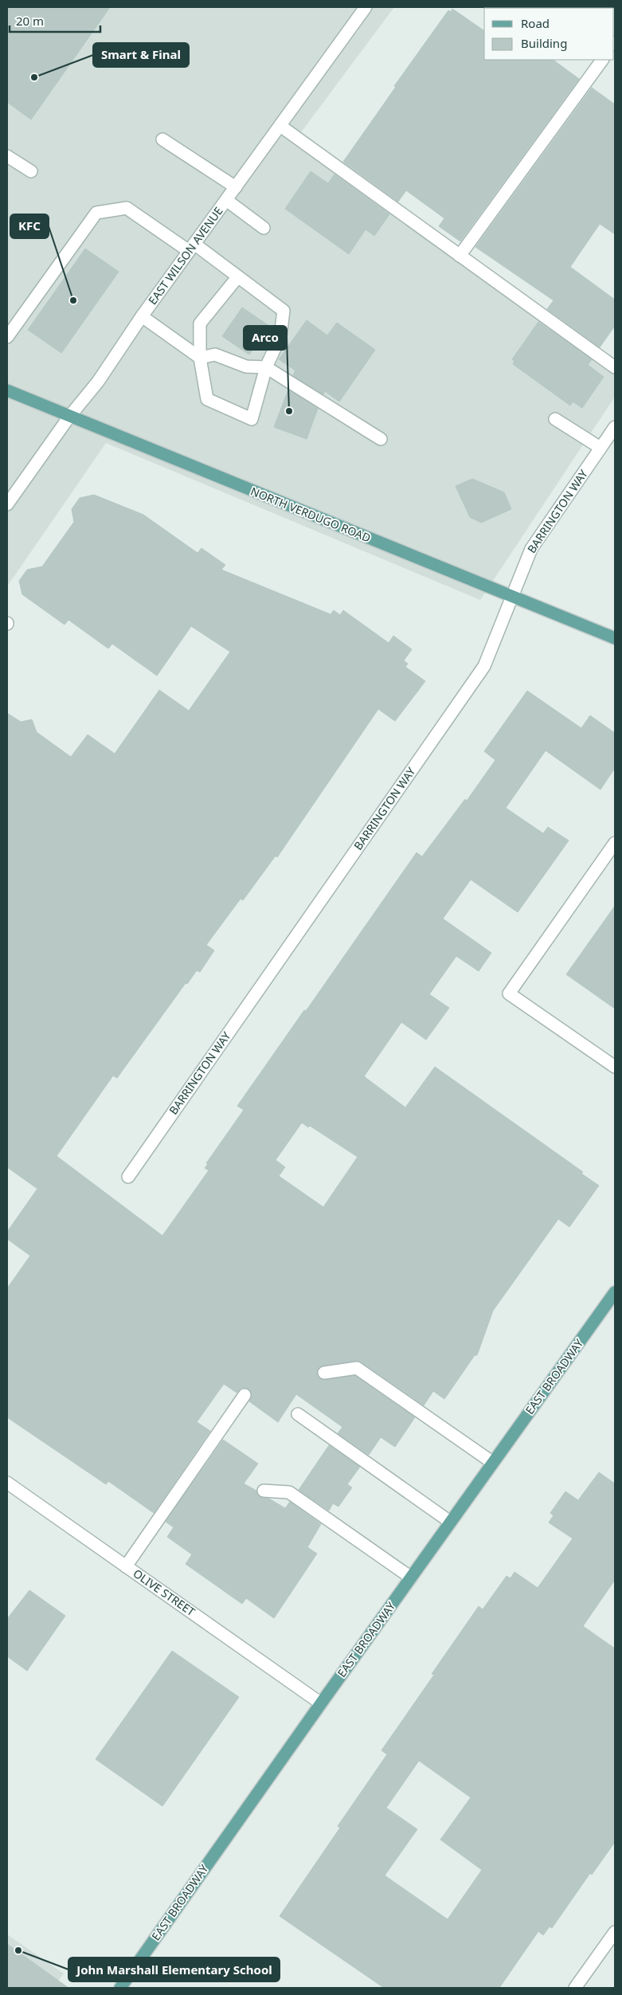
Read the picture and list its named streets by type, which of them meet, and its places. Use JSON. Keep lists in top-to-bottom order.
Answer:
{
  "streets": {
    "main road": ["NORTH VERDUGO ROAD", "EAST BROADWAY"],
    "street": ["EAST WILSON AVENUE", "BARRINGTON WAY", "OLIVE STREET"]
  },
  "crossings": [
    ["EAST WILSON AVENUE", "NORTH VERDUGO ROAD"],
    ["BARRINGTON WAY", "NORTH VERDUGO ROAD"],
    ["EAST BROADWAY", "OLIVE STREET"]
  ],
  "places": [
    "Smart & Final",
    "KFC",
    "Arco",
    "John Marshall Elementary School"
  ],
  "legend": ["Road", "Building"],
  "scale_bar": "20 m"
}
